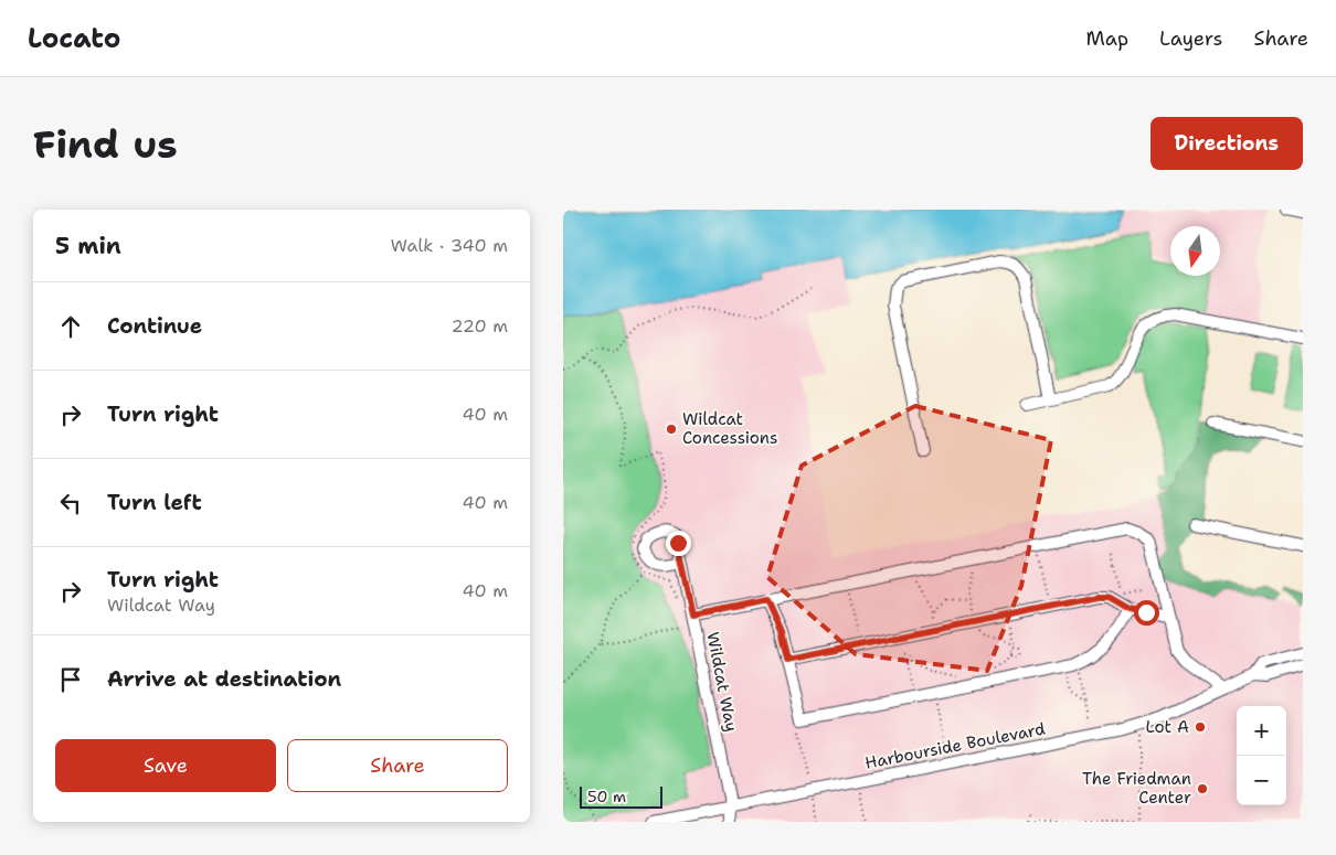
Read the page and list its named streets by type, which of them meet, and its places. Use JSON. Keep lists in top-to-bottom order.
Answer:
{
  "streets": {
    "street": ["Wildcat Way", "Harbourside Boulevard"]
  },
  "crossings": [
    ["Wildcat Way", "Harbourside Boulevard"]
  ],
  "places": ["Wildcat Concessions", "Lot A", "The Friedman Center"],
  "scale_bar": "50 m",
  "north": "bottom",
  "page": {
    "header": "Locato",
    "nav": ["Map", "Layers", "Share"],
    "buttons": [
      "Directions",
      ["Save", "Share"]
    ],
    "title": "Find us",
    "heading": ["5 min", "Walk · 340 m"],
    "list": [
      ["Continue", "220 m"],
      ["Turn right", "40 m"],
      ["Turn left", "40 m"],
      ["Turn right", "Wildcat Way", "40 m"],
      "Arrive at destination"
    ],
    "map_buttons": ["+", "−"],
    "scale": "50 m"
  }
}
